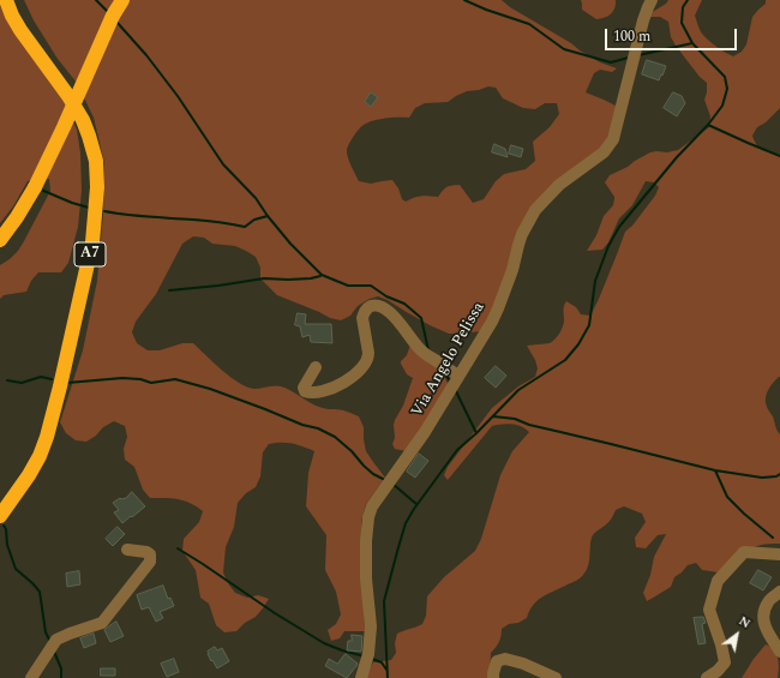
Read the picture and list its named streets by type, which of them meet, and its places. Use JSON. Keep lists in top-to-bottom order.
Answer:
{
  "streets": {
    "highway": ["A7"],
    "street": ["Via Angelo Pelissa"]
  },
  "scale_bar": "100 m",
  "north": "top right"
}
